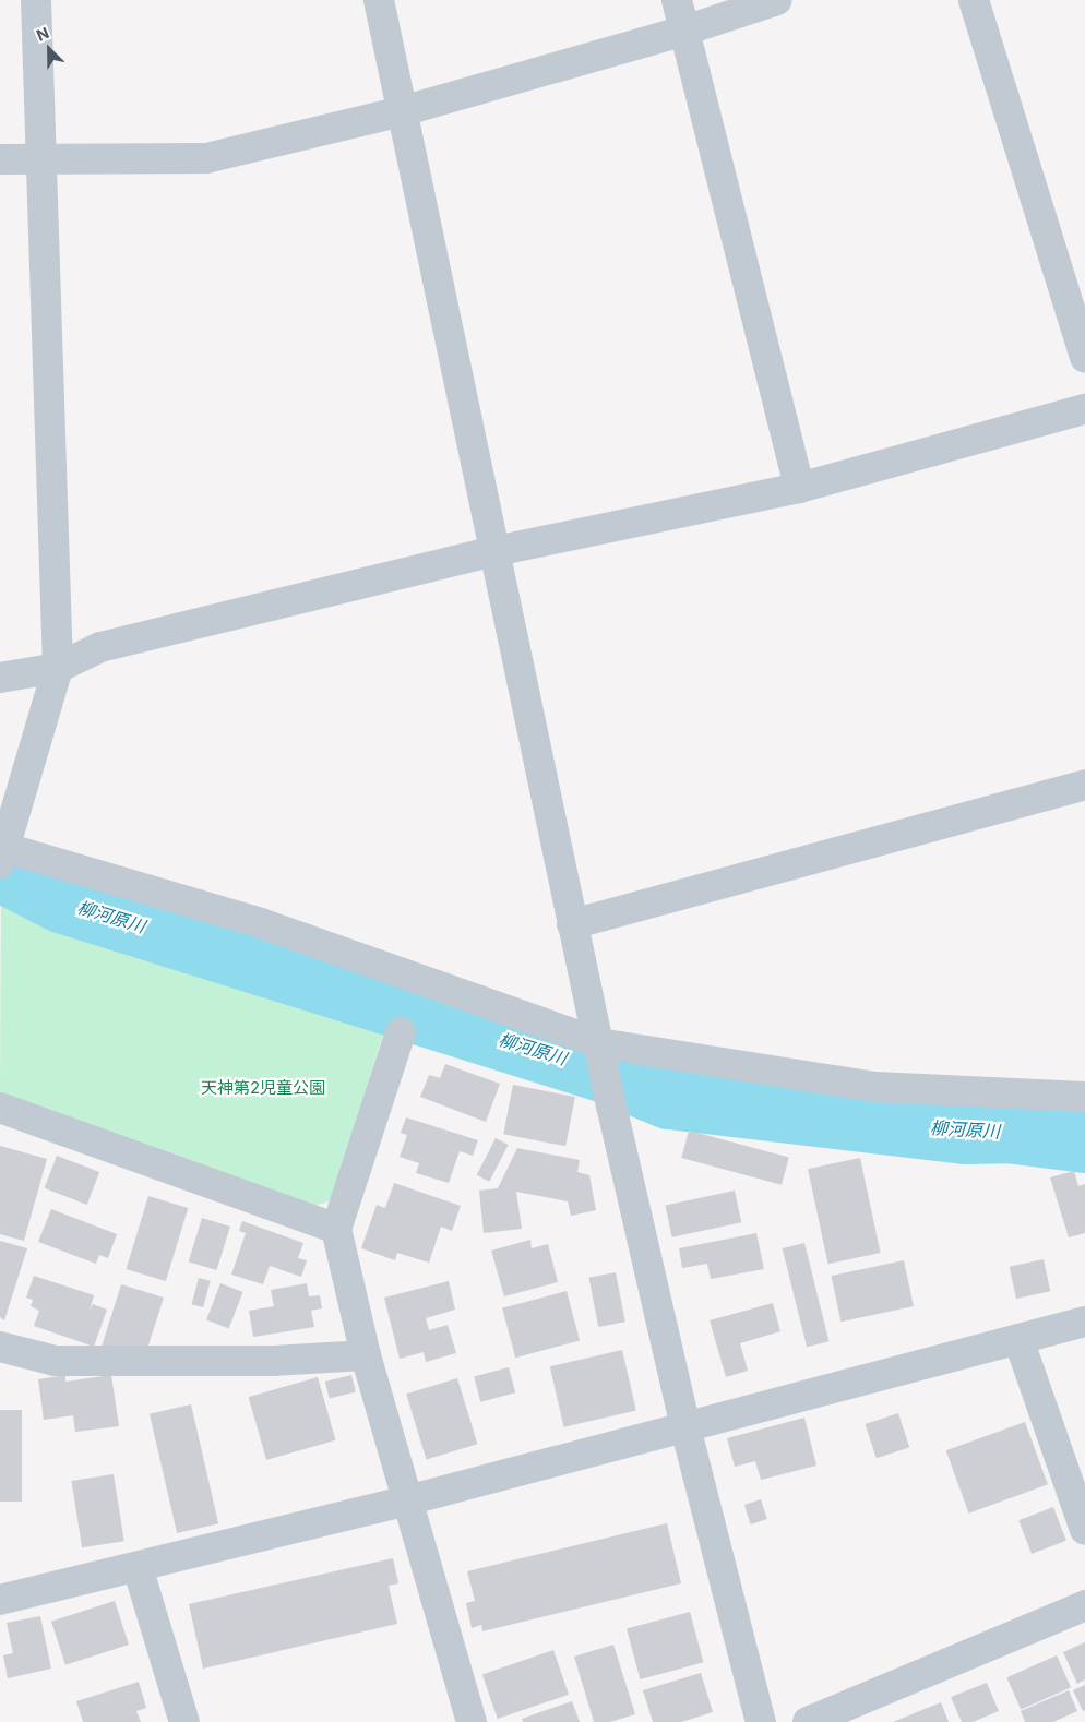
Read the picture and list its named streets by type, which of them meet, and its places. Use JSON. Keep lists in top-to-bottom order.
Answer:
{
  "water": ["柳河原川"],
  "parks": ["天神第2児童公園"],
  "north": "top left"
}
